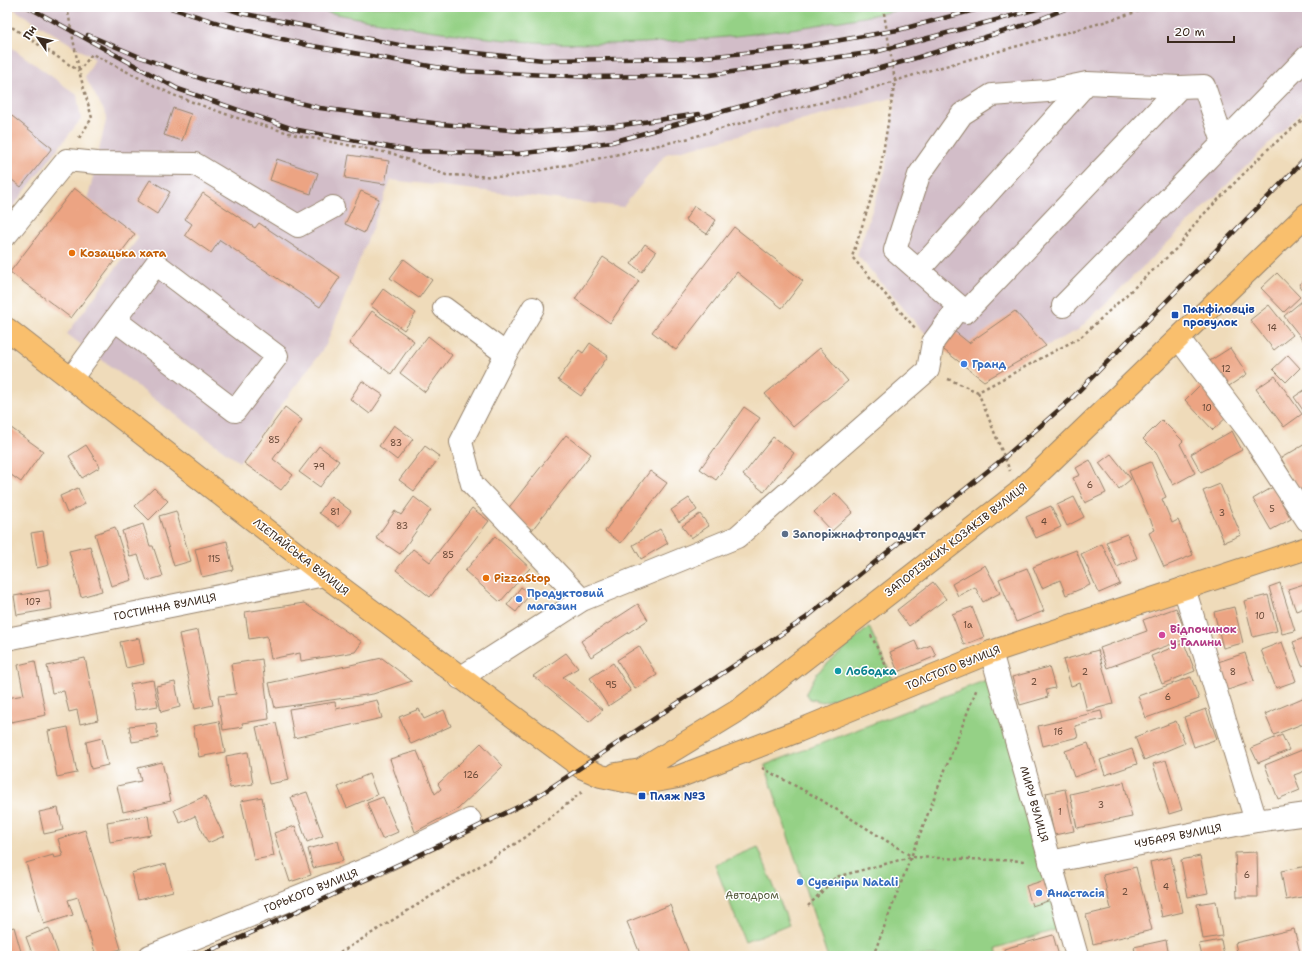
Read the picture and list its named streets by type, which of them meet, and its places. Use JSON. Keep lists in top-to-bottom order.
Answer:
{
  "streets": {
    "main road": ["ЗАПОРІЗЬКИХ КОЗАКІВ ВУЛИЦЯ", "ЛІЄПАЙСЬКА ВУЛИЦЯ", "ТОЛСТОГО ВУЛИЦЯ"],
    "street": [
      "ГОСТИННА ВУЛИЦЯ",
      "МИРУ ВУЛИЦЯ",
      "ЧУБАРЯ ВУЛИЦЯ",
      "ГОРЬКОГО ВУЛИЦЯ"
    ]
  },
  "crossings": [
    ["ЗАПОРІЗЬКИХ КОЗАКІВ ВУЛИЦЯ", "ЛІЄПАЙСЬКА ВУЛИЦЯ"],
    ["ЗАПОРІЗЬКИХ КОЗАКІВ ВУЛИЦЯ", "ТОЛСТОГО ВУЛИЦЯ"],
    ["ЛІЄПАЙСЬКА ВУЛИЦЯ", "ГОСТИННА ВУЛИЦЯ"],
    ["ЛІЄПАЙСЬКА ВУЛИЦЯ", "ТОЛСТОГО ВУЛИЦЯ"],
    ["ТОЛСТОГО ВУЛИЦЯ", "МИРУ ВУЛИЦЯ"],
    ["МИРУ ВУЛИЦЯ", "ЧУБАРЯ ВУЛИЦЯ"]
  ],
  "parks": ["Автодром"],
  "places": {
    "other": [
      "Козацька хата",
      "Гранд",
      "Запоріжнафтопродукт",
      "PizzaStop",
      "Продуктовий магазин",
      "Відпочинок у Галини",
      "Лободка",
      "Сувеніри Natali",
      "Анастасія"
    ],
    "transit": ["Панфіловців провулок", "Пляж №3"]
  },
  "house_numbers": [
    "14",
    "12",
    "10",
    "85",
    "83",
    "79",
    "6",
    "5",
    "81",
    "3",
    "4",
    "83",
    "85",
    "115",
    "107",
    "10",
    "1а",
    "2",
    "8",
    "2",
    "95",
    "6",
    "1б",
    "126",
    "3",
    "1",
    "6",
    "4",
    "2"
  ],
  "scale_bar": "20 m",
  "north": "top left"
}
